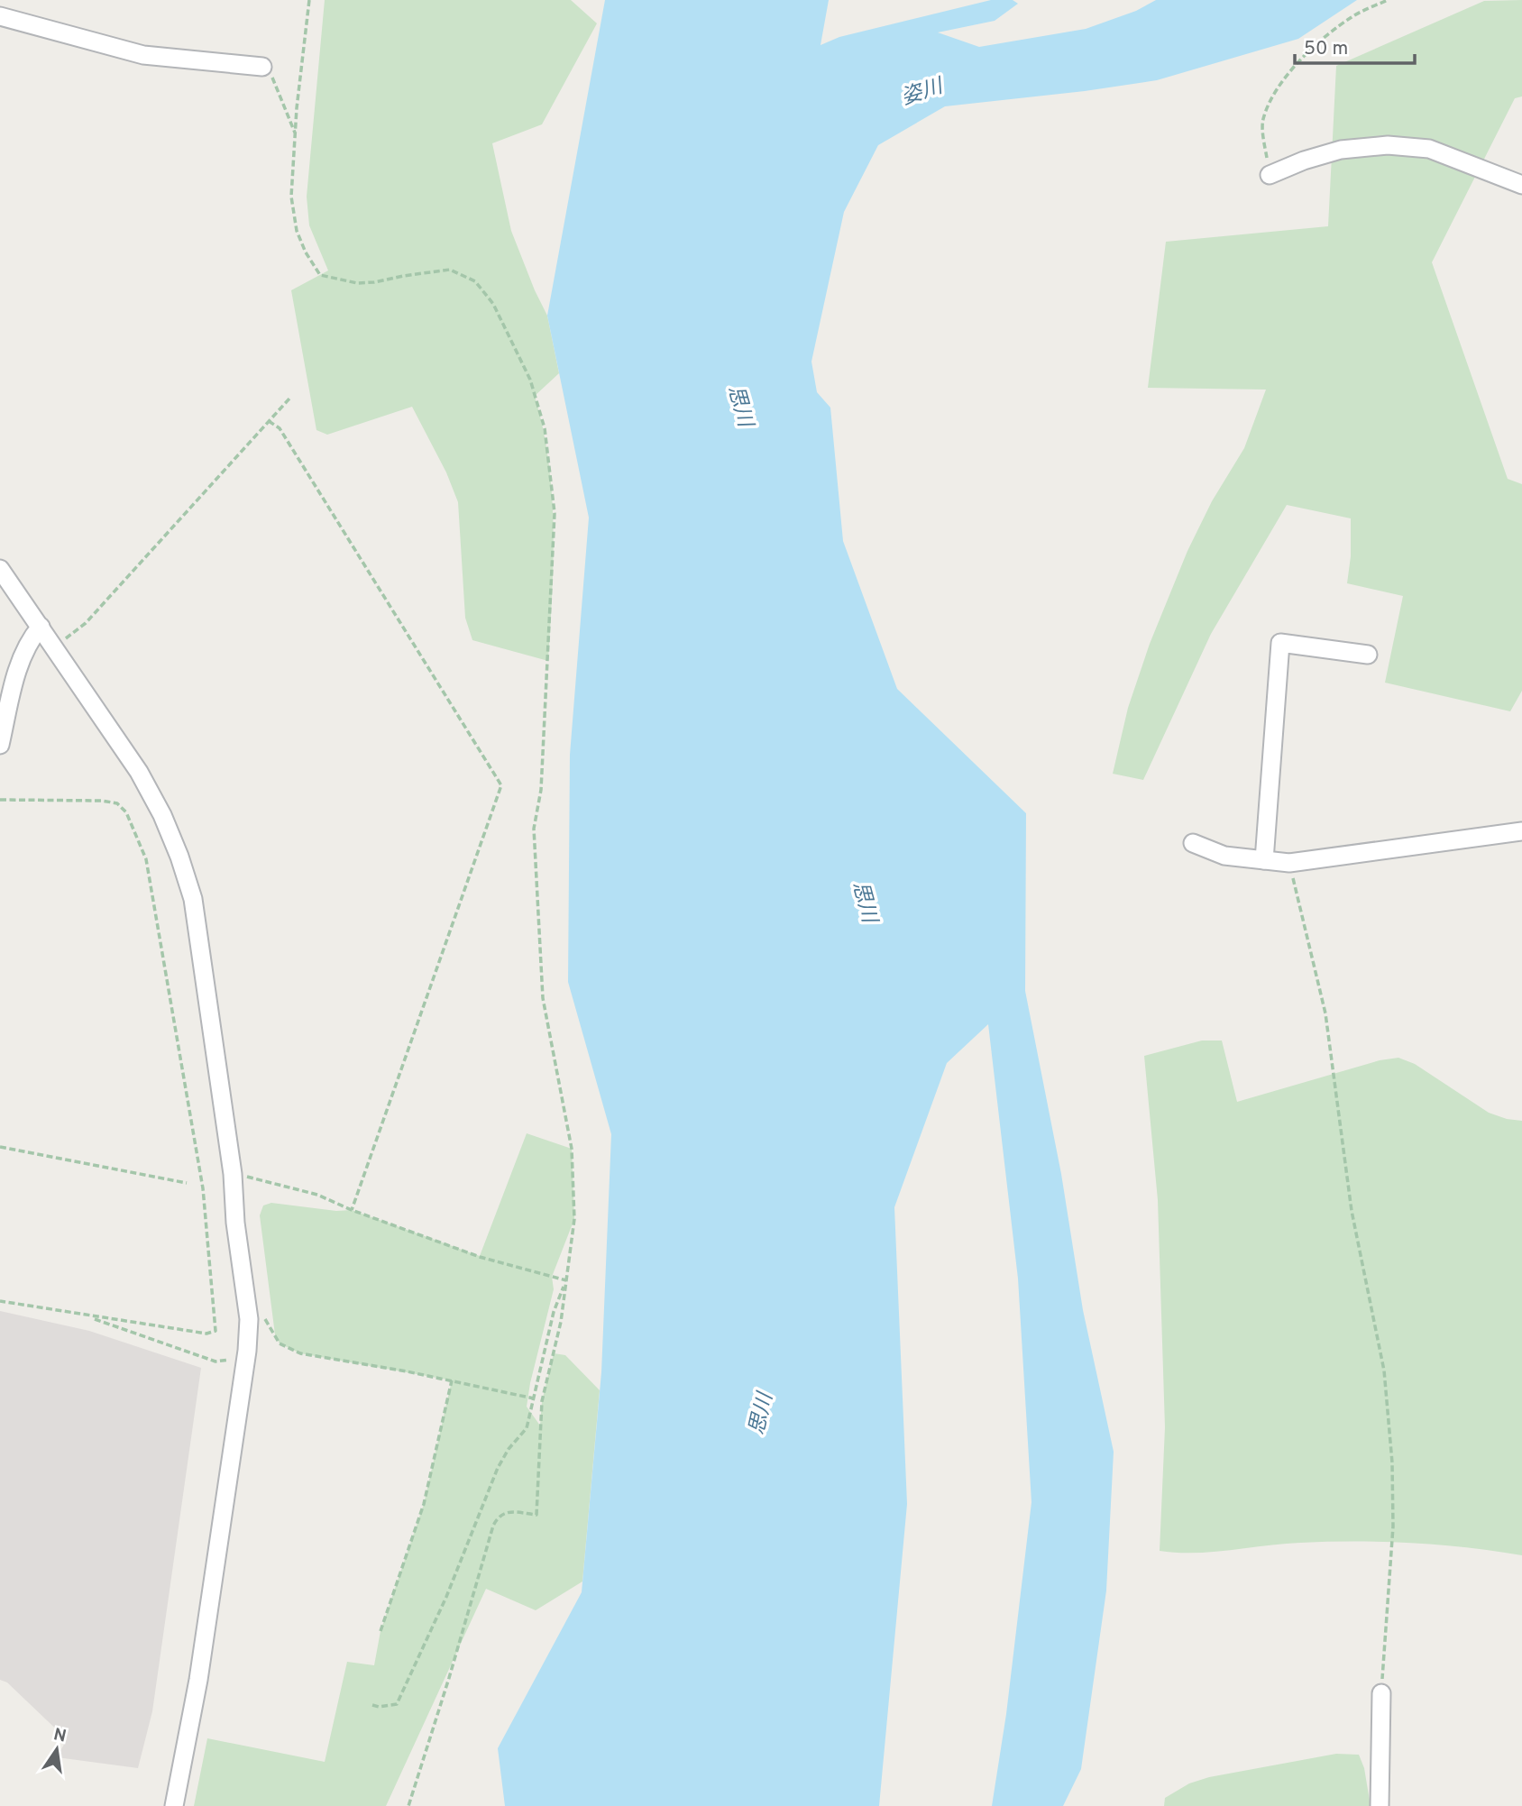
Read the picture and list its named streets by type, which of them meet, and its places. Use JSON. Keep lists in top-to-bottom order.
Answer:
{
  "water": ["姿川", "思川"],
  "scale_bar": "50 m",
  "north": "top"
}
